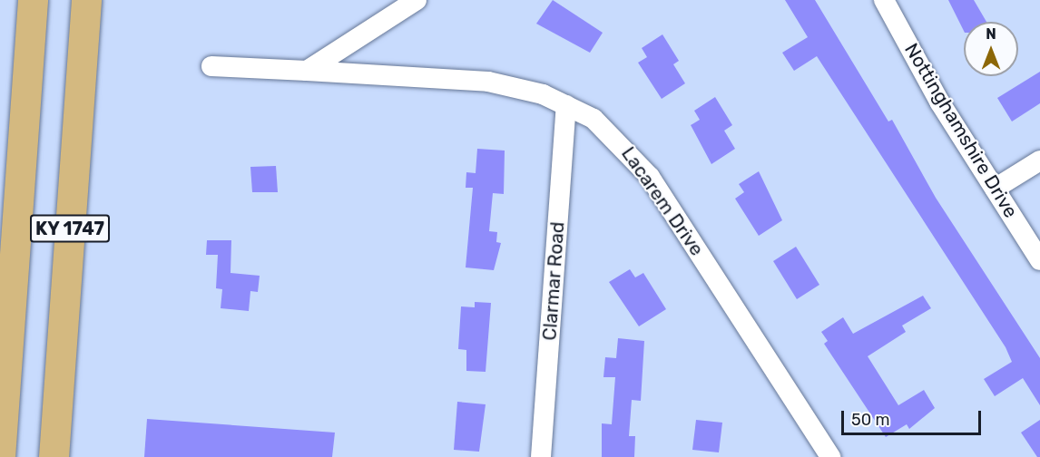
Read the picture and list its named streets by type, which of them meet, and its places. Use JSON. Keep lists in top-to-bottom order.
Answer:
{
  "streets": {
    "main road": ["KY 1747"],
    "street": ["Nottinghamshire Drive", "Lacarem Drive", "Clarmar Road"]
  },
  "crossings": [
    ["Lacarem Drive", "Clarmar Road"]
  ],
  "scale_bar": "50 m",
  "north": "top"
}
